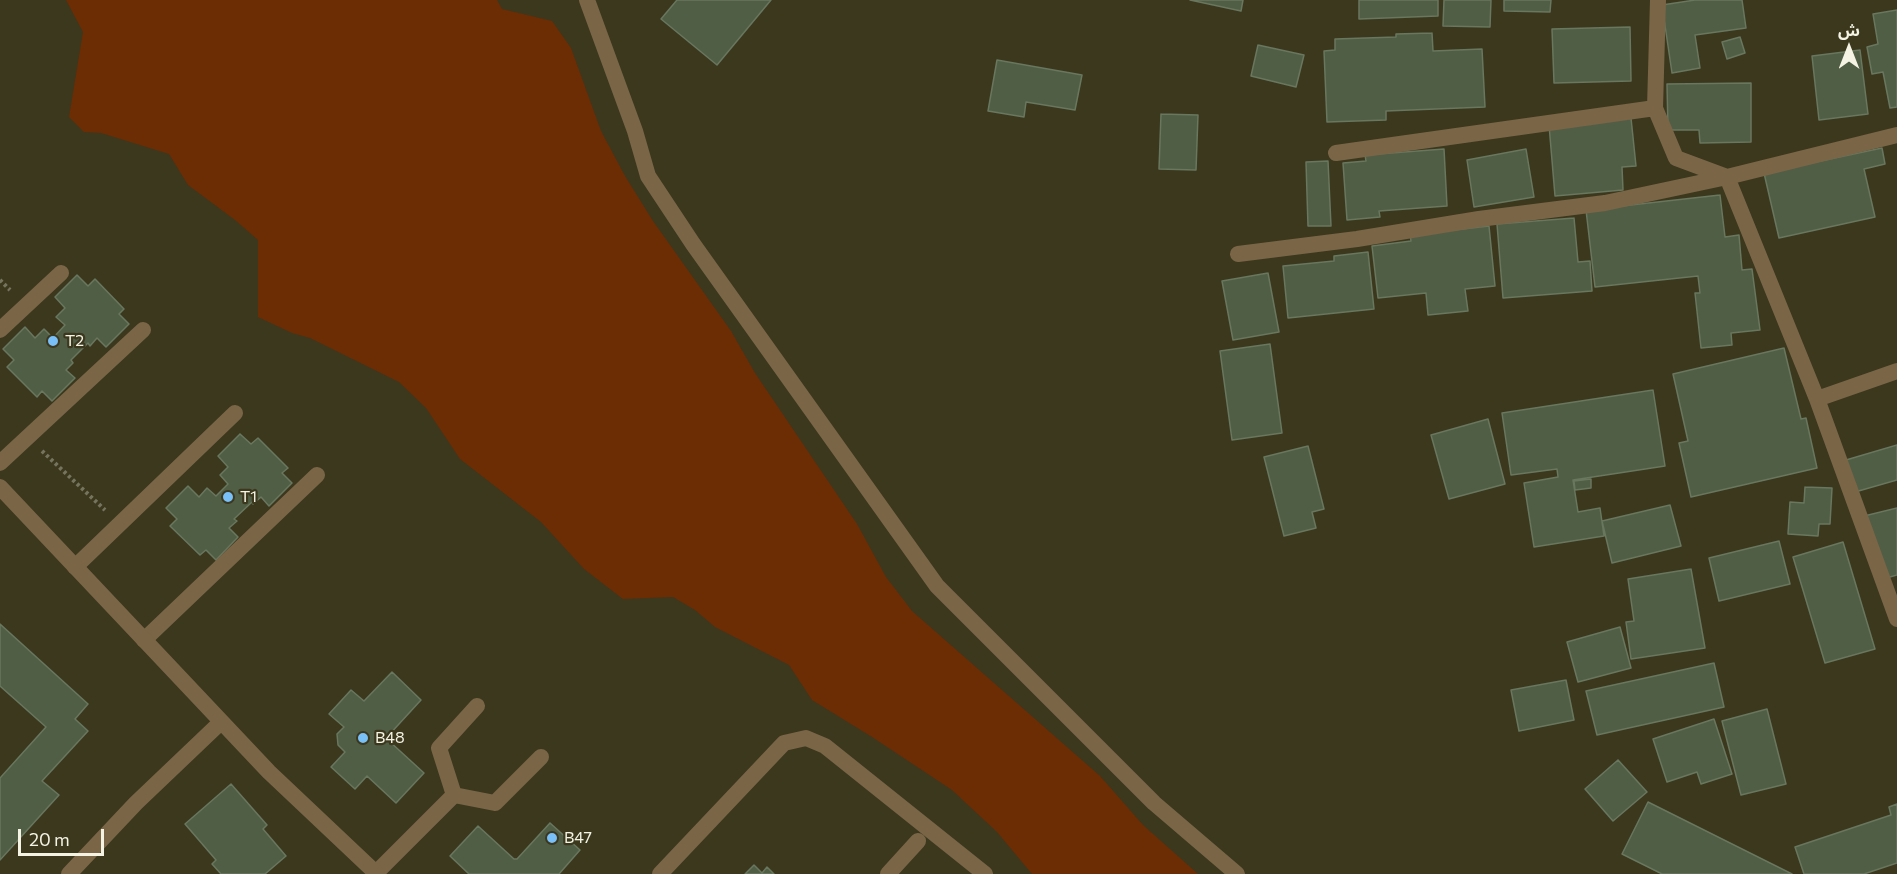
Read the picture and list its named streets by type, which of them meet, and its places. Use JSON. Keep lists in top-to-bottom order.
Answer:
{
  "places": [
    "T2",
    "T1",
    "B48",
    "B47"
  ],
  "scale_bar": "20 m",
  "north": "top"
}
